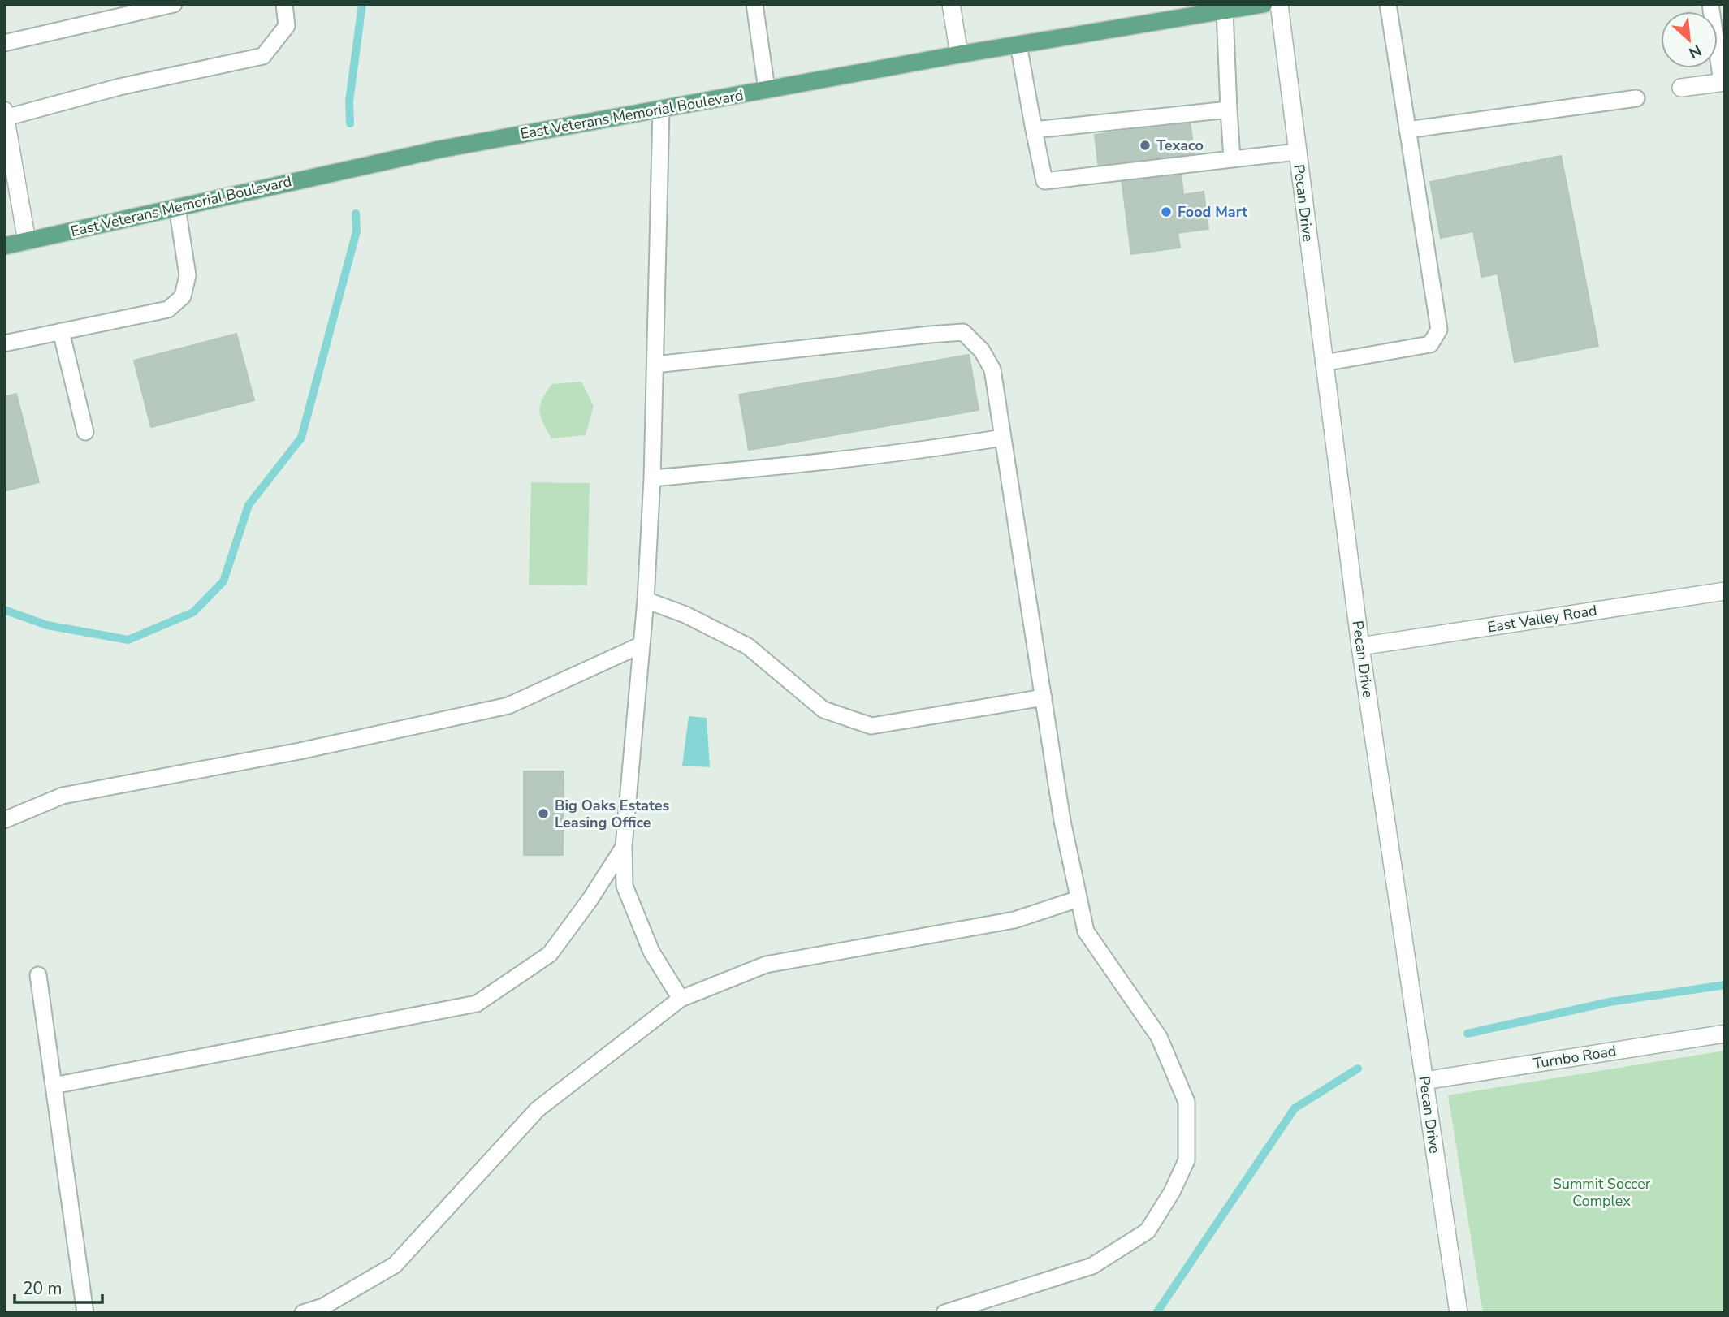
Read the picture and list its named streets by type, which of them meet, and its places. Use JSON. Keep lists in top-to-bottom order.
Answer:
{
  "streets": {
    "main road": ["East Veterans Memorial Boulevard"],
    "street": ["Pecan Drive", "East Valley Road", "Turnbo Road"]
  },
  "crossings": [
    ["Pecan Drive", "East Valley Road"],
    ["Pecan Drive", "Turnbo Road"]
  ],
  "parks": ["Summit Soccer Complex"],
  "places": ["Texaco", "Food Mart", "Big Oaks Estates Leasing Office"],
  "scale_bar": "20 m",
  "north": "bottom right"
}
